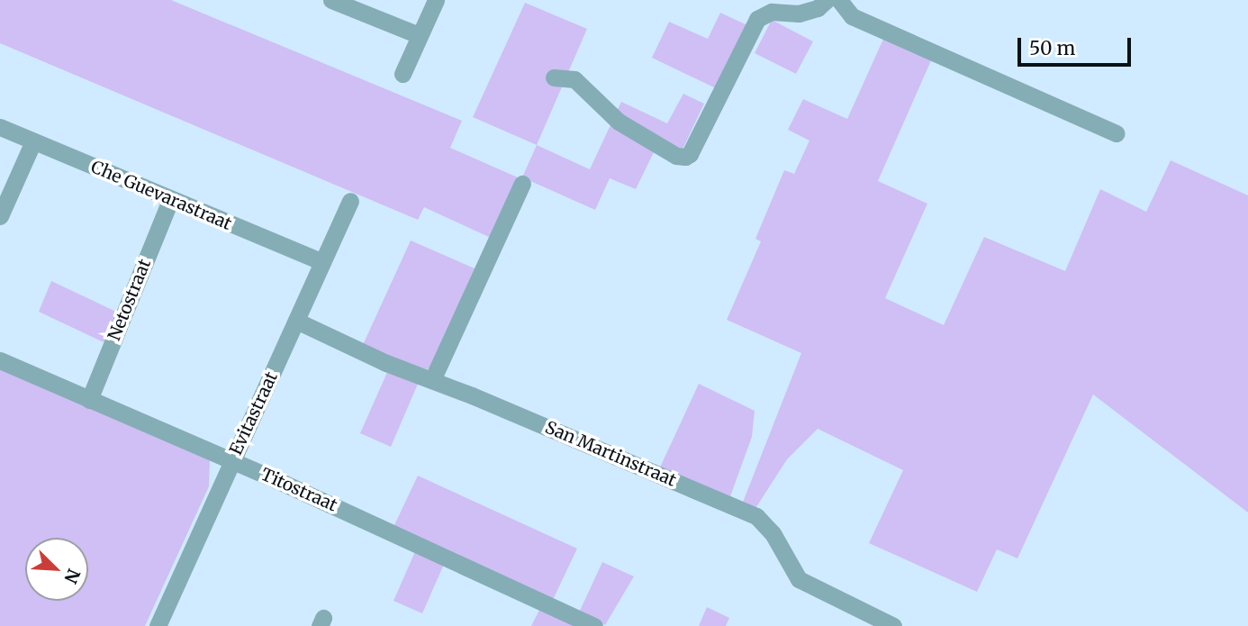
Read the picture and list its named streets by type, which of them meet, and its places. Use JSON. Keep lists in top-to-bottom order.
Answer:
{
  "streets": {
    "street": [
      "Che Guevarastraat",
      "Netostraat",
      "Evitastraat",
      "San Martinstraat",
      "Titostraat"
    ]
  },
  "crossings": [
    ["Che Guevarastraat", "Netostraat"],
    ["Che Guevarastraat", "Evitastraat"],
    ["Netostraat", "Titostraat"],
    ["Evitastraat", "San Martinstraat"],
    ["Evitastraat", "Titostraat"]
  ],
  "scale_bar": "50 m",
  "north": "bottom right"
}
